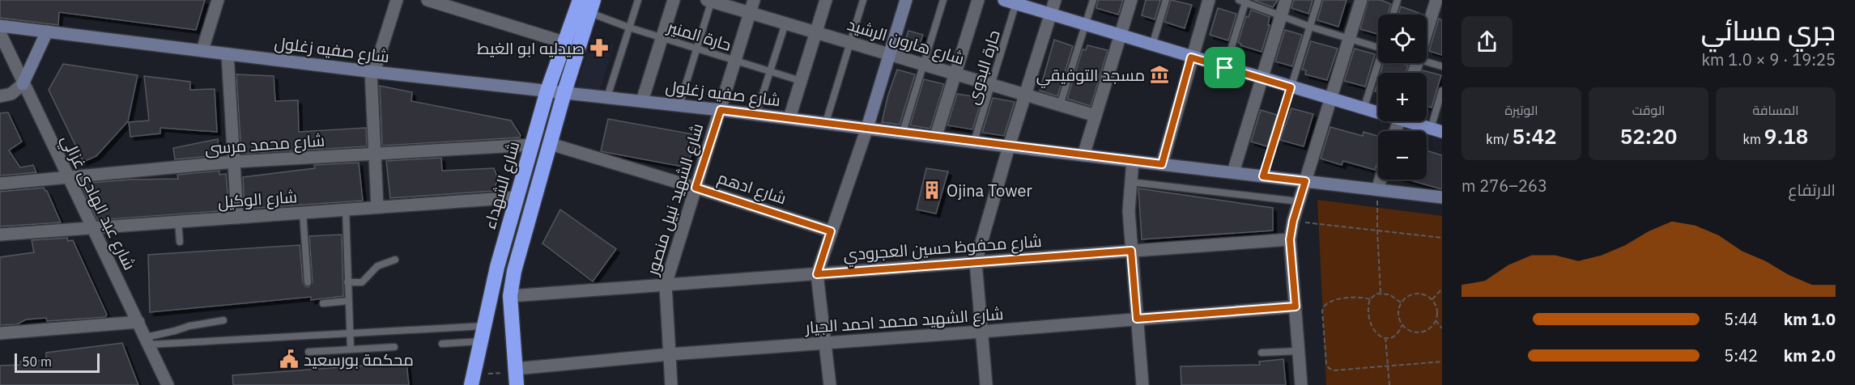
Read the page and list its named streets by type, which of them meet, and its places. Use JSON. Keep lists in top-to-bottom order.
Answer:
{
  "streets": {
    "highway": ["شارع الشهداء"],
    "street": [
      "شارع هارون الرشيد",
      "شارع صفيه زغلول",
      "شارع محمد مرسى",
      "شارع ادهم",
      "شارع الوكيل",
      "شارع الشهيد نبيل منصور",
      "شارع عبد الهادى غزالي",
      "شارع محفوظ حسين العجرودي",
      "شارع الشهيد محمد احمد الجيار"
    ],
    "lane": ["حارة المنير", "حارة البدوى"]
  },
  "crossings": [
    ["حارة المنير", "شارع الشهيد نبيل منصور"],
    ["شارع هارون الرشيد", "حارة البدوى"],
    ["شارع هارون الرشيد", "شارع الشهيد نبيل منصور"],
    ["شارع صفيه زغلول", "حارة البدوى"],
    ["شارع صفيه زغلول", "شارع الشهداء"],
    ["شارع صفيه زغلول", "شارع الشهيد نبيل منصور"],
    ["شارع محمد مرسى", "شارع الشهداء"],
    ["شارع محمد مرسى", "شارع عبد الهادى غزالي"],
    ["شارع الشهداء", "شارع الوكيل"],
    ["شارع ادهم", "شارع الشهيد نبيل منصور"],
    ["شارع الوكيل", "شارع عبد الهادى غزالي"],
    ["شارع الشهيد نبيل منصور", "شارع محفوظ حسين العجرودي"],
    ["شارع الشهيد نبيل منصور", "شارع الشهيد محمد احمد الجيار"]
  ],
  "places": {
    "pharmacy": ["صيدليه ابو الغيط"],
    "museum": ["مسجد التوفيقي"],
    "building": ["Ojina Tower"],
    "public building": ["محكمة بورسعيد"]
  },
  "scale_bar": "50 m",
  "page": {
    "heading": ["جري مسائي", "19:25 · 9 × 1.0 km"],
    "map_buttons": ["+", "−"],
    "stats": [
      ["المسافة", "9.18 km"],
      ["الوقت", "52:20"],
      ["الوتيرة", "5:42 /km"]
    ],
    "chart": ["الارتفاع", "263–276 m"],
    "list": [
      {
        "name": "1.0 km",
        "note": "5:44"
      },
      {
        "name": "2.0 km",
        "note": "5:42"
      }
    ],
    "scale": "50 m"
  }
}
